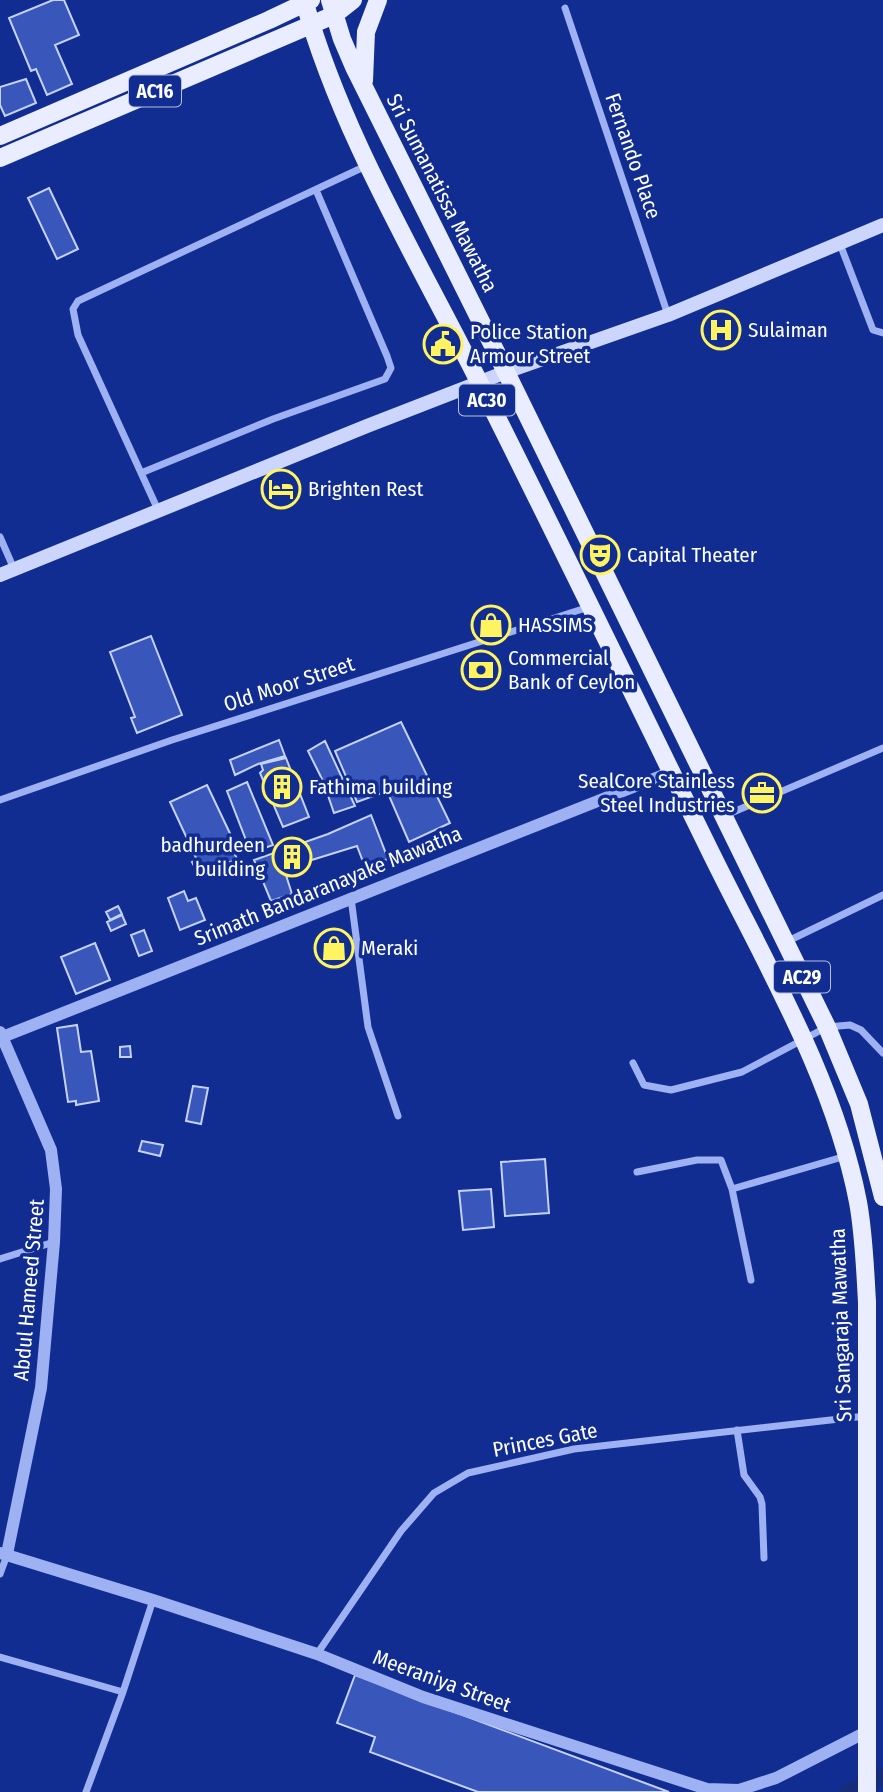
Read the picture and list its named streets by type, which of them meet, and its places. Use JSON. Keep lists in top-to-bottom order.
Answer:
{
  "streets": {
    "main road": [
      "AC16",
      "Sri Sumanatissa Mawatha",
      "AC30",
      "AC29",
      "Sri Sangaraja Mawatha"
    ],
    "street": [
      "Fernando Place",
      "Old Moor Street",
      "Srimath Bandaranayake Mawatha",
      "Abdul Hameed Street",
      "Princes Gate",
      "Meeraniya Street"
    ]
  },
  "crossings": [
    ["AC16", "AC30"],
    ["Sri Sumanatissa Mawatha", "AC29"],
    ["AC30", "Old Moor Street"],
    ["AC30", "Srimath Bandaranayake Mawatha"],
    ["AC30", "Sri Sangaraja Mawatha"],
    ["Srimath Bandaranayake Mawatha", "Abdul Hameed Street"],
    ["Srimath Bandaranayake Mawatha", "Sri Sangaraja Mawatha"],
    ["Abdul Hameed Street", "Meeraniya Street"],
    ["Sri Sangaraja Mawatha", "Princes Gate"],
    ["Sri Sangaraja Mawatha", "Meeraniya Street"],
    ["Princes Gate", "Meeraniya Street"]
  ],
  "places": {
    "hospital": ["Sulaiman"],
    "public building": ["Police Station Armour Street"],
    "hotel": ["Brighten Rest"],
    "theatre": ["Capital Theater"],
    "shop": ["HASSIMS", "Meraki"],
    "bank": ["Commercial Bank of Ceylon"],
    "building": ["Fathima building", "badhurdeen building"],
    "office": ["SealCore Stainless Steel Industries"]
  }
}
